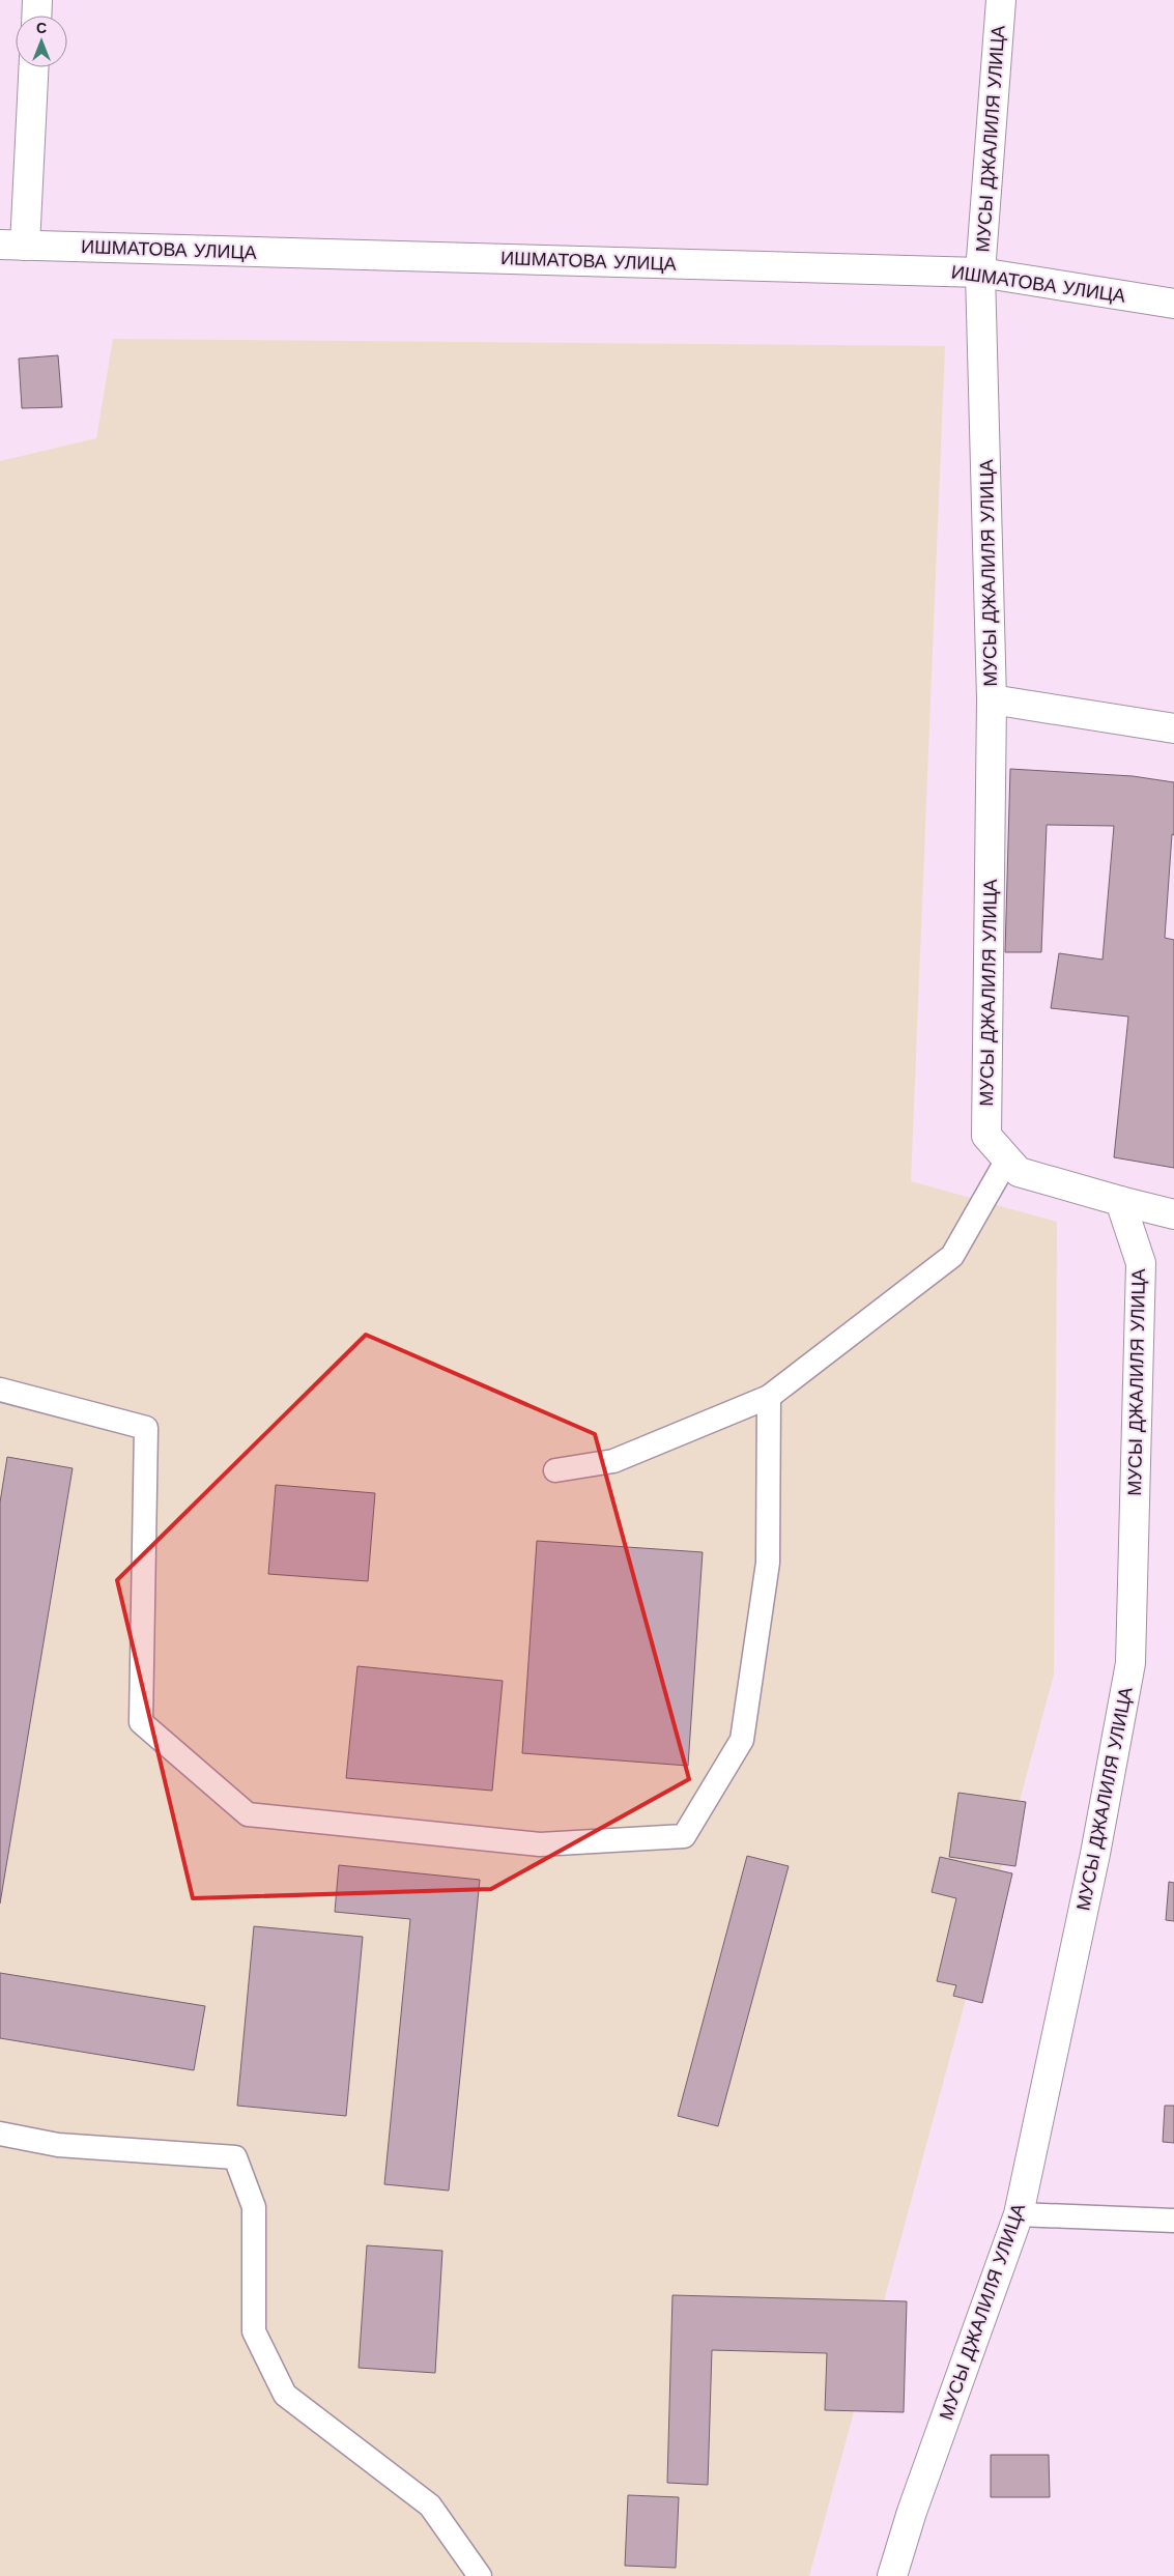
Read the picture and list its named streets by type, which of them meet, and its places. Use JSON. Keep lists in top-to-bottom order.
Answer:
{
  "streets": {
    "street": ["МУСЫ ДЖАЛИЛЯ УЛИЦА", "ИШМАТОВА УЛИЦА"]
  },
  "crossings": [
    ["МУСЫ ДЖАЛИЛЯ УЛИЦА", "ИШМАТОВА УЛИЦА"]
  ],
  "north": "top"
}
